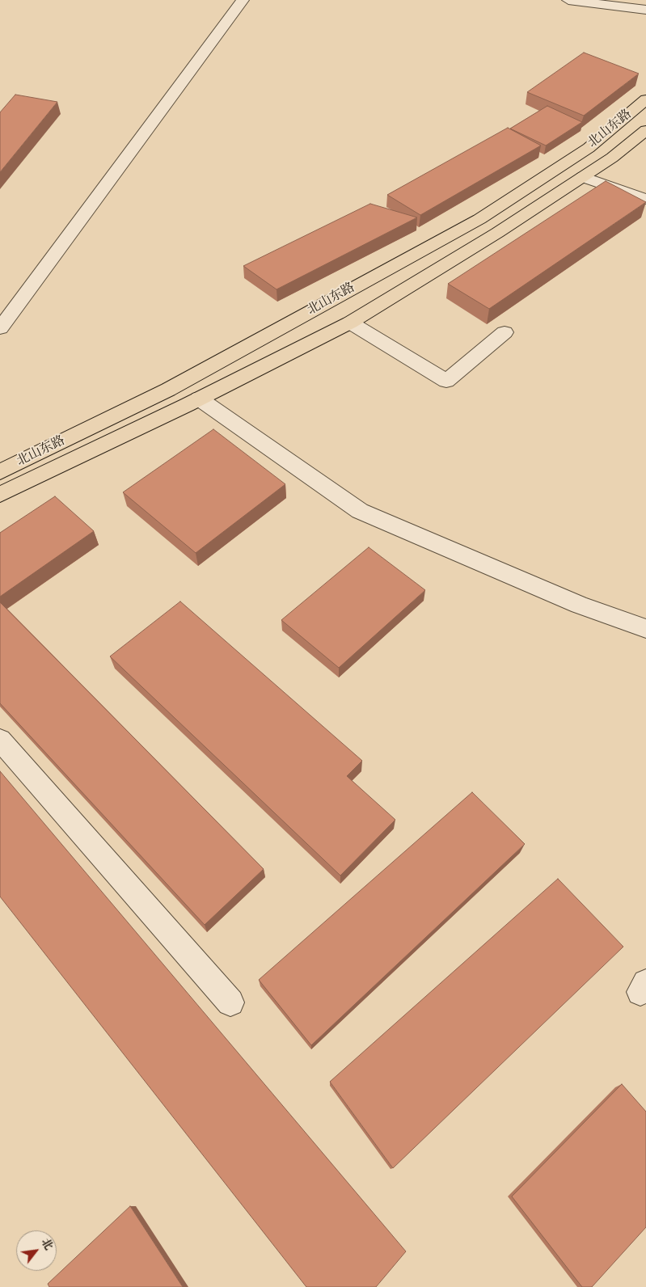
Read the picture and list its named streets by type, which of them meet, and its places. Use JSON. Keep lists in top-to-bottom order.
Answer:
{
  "streets": {
    "main road": ["北山东路"]
  },
  "north": "top right"
}
